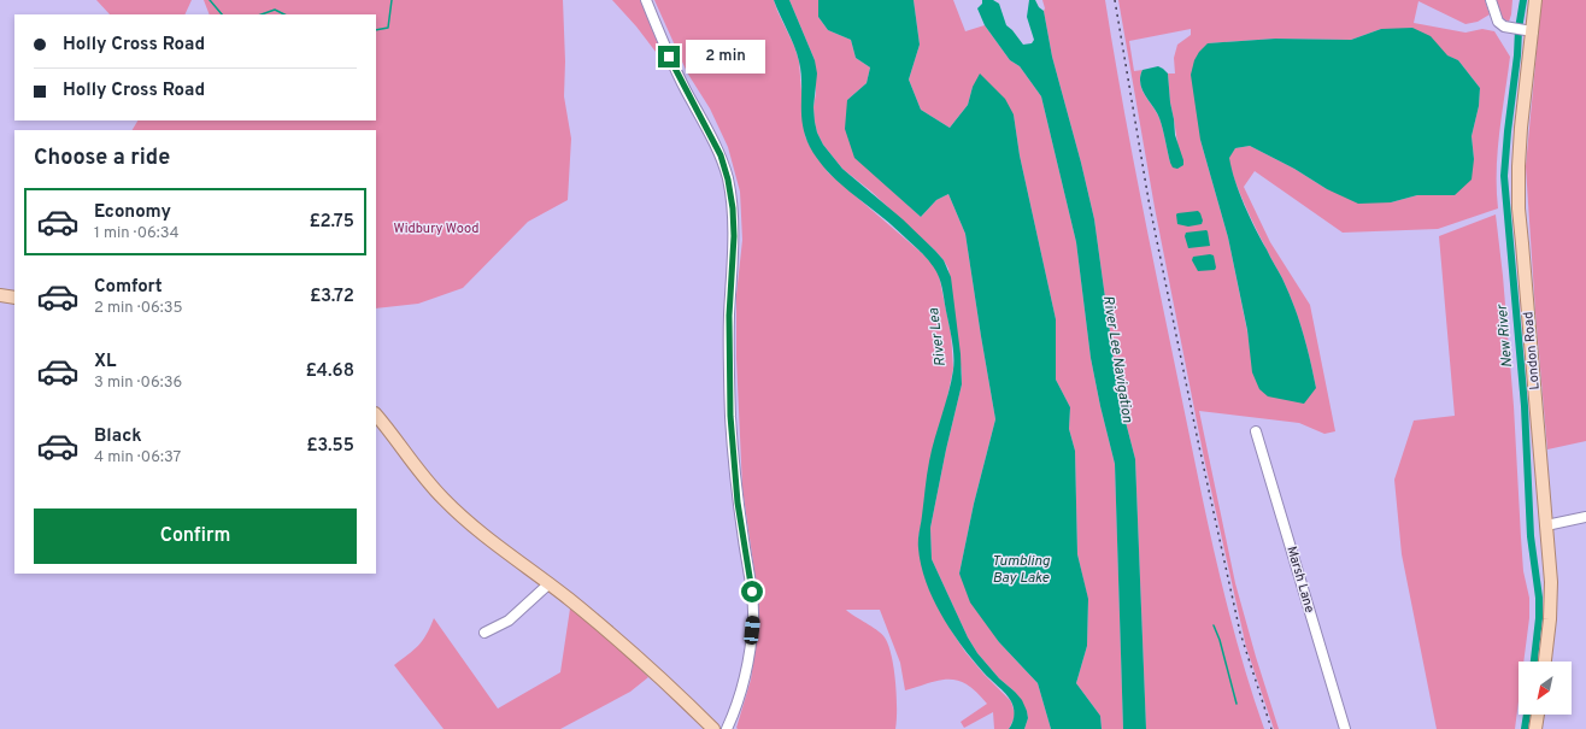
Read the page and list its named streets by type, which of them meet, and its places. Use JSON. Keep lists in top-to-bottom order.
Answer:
{
  "streets": {
    "main road": ["London Road"],
    "street": ["Marsh Lane"]
  },
  "water": [
    "New River",
    "River Lea",
    "River Lee Navigation",
    "Tumbling Bay Lake"
  ],
  "parks": ["Widbury Wood"],
  "north": "bottom left",
  "page": {
    "banner": ["Holly Cross Road", "Holly Cross Road"],
    "bubble": "2 min",
    "heading": "Choose a ride",
    "list": [
      {
        "name": "Economy",
        "note": "1 min · 06:34",
        "value": "£2.75"
      },
      {
        "name": "Comfort",
        "note": "2 min · 06:35",
        "value": "£3.72"
      },
      {
        "name": "XL",
        "note": "3 min · 06:36",
        "value": "£4.68"
      },
      {
        "name": "Black",
        "note": "4 min · 06:37",
        "value": "£3.55"
      }
    ],
    "buttons": "Confirm"
  }
}
